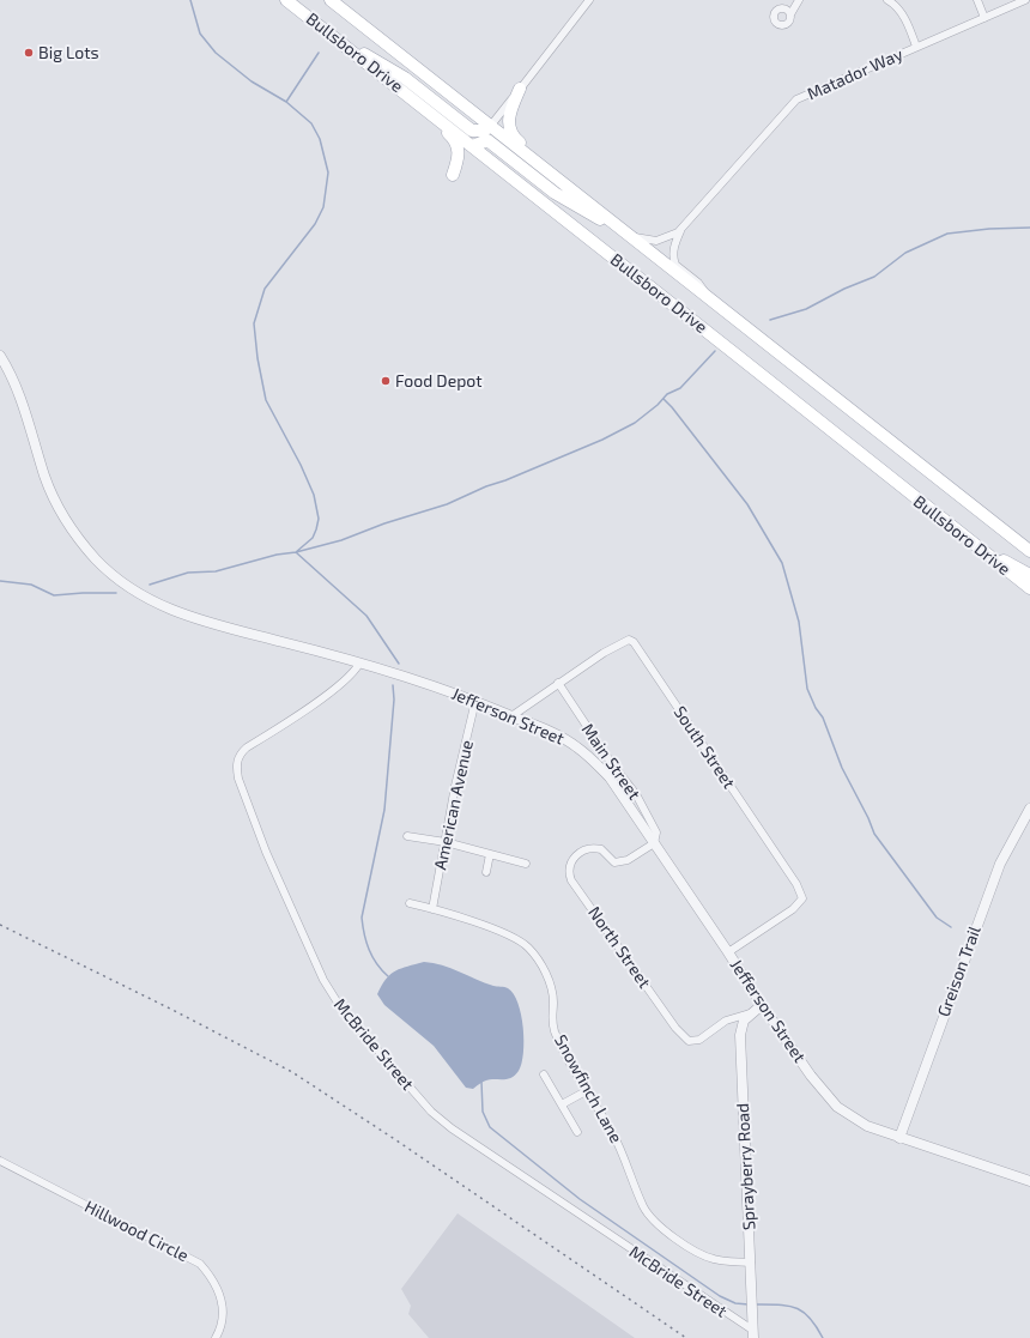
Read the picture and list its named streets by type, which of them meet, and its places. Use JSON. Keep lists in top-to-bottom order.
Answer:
{
  "streets": {
    "main road": ["Bullsboro Drive"],
    "street": [
      "Matador Way",
      "Jefferson Street",
      "South Street",
      "Main Street",
      "American Avenue",
      "North Street",
      "Greison Trail",
      "McBride Street",
      "Snowfinch Lane",
      "Sprayberry Road",
      "Hillwood Circle"
    ]
  },
  "crossings": [
    ["Bullsboro Drive", "Matador Way"],
    ["Jefferson Street", "South Street"],
    ["Jefferson Street", "Main Street"],
    ["Jefferson Street", "American Avenue"],
    ["Jefferson Street", "North Street"],
    ["Jefferson Street", "Greison Trail"],
    ["Jefferson Street", "McBride Street"],
    ["South Street", "Main Street"],
    ["Main Street", "North Street"],
    ["American Avenue", "Snowfinch Lane"],
    ["North Street", "Sprayberry Road"],
    ["McBride Street", "Sprayberry Road"],
    ["Snowfinch Lane", "Sprayberry Road"]
  ],
  "places": ["Big Lots", "Food Depot"]
}
